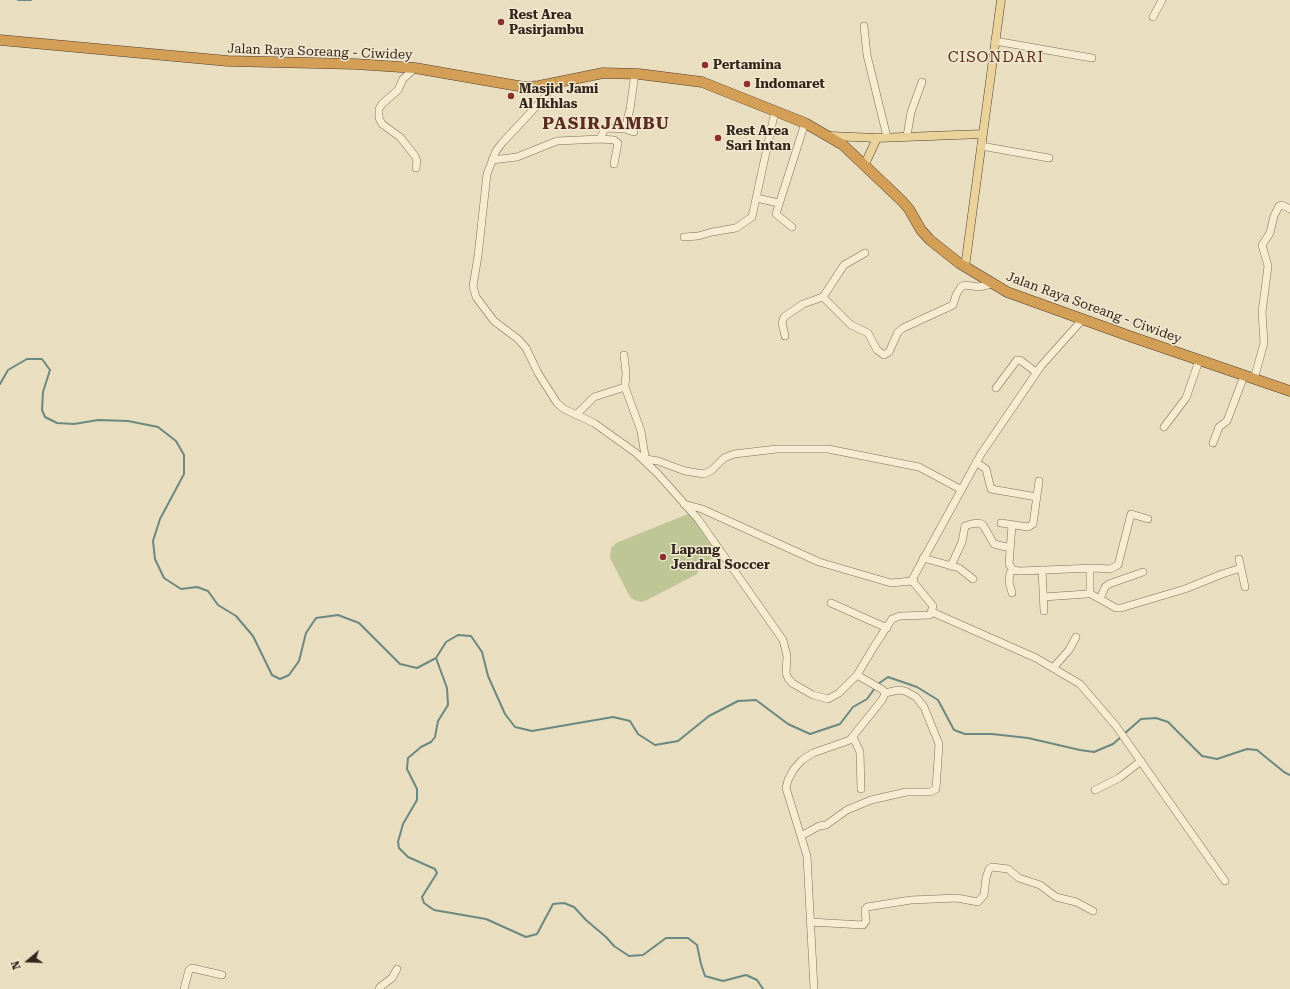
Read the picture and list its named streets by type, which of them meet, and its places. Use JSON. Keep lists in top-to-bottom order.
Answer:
{
  "streets": {
    "highway": ["Jalan Raya Soreang - Ciwidey"]
  },
  "districts": ["CISONDARI", "PASIRJAMBU"],
  "places": [
    "Rest Area Pasirjambu",
    "Pertamina",
    "Indomaret",
    "Masjid Jami Al Ikhlas",
    "Rest Area Sari Intan",
    "Lapang Jendral Soccer"
  ],
  "north": "left"
}
